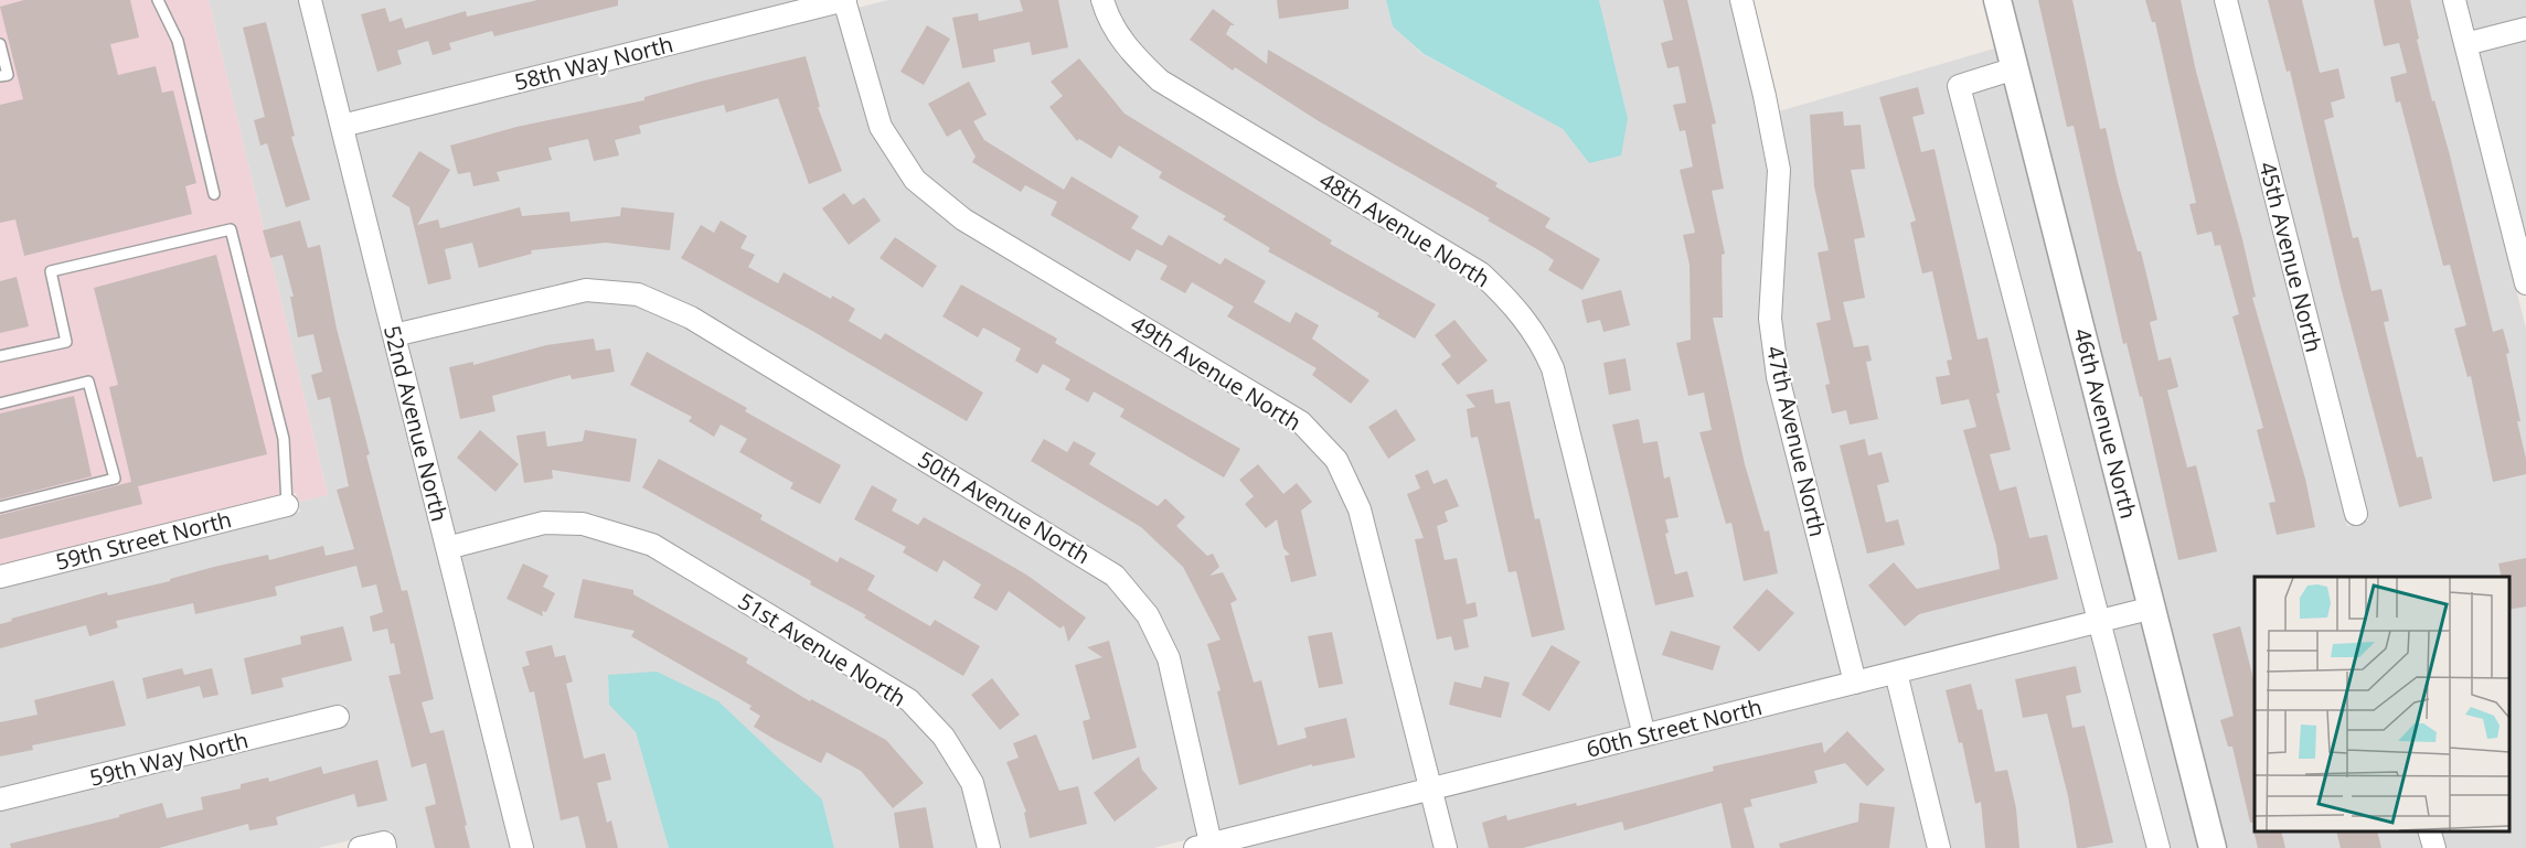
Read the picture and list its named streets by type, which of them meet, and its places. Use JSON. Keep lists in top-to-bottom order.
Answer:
{
  "streets": {
    "street": [
      "58th Way North",
      "48th Avenue North",
      "45th Avenue North",
      "49th Avenue North",
      "52nd Avenue North",
      "46th Avenue North",
      "47th Avenue North",
      "50th Avenue North",
      "59th Street North",
      "51st Avenue North",
      "60th Street North",
      "59th Way North"
    ]
  },
  "crossings": [
    ["58th Way North", "49th Avenue North"],
    ["58th Way North", "52nd Avenue North"],
    ["48th Avenue North", "60th Street North"],
    ["49th Avenue North", "60th Street North"],
    ["52nd Avenue North", "50th Avenue North"],
    ["52nd Avenue North", "51st Avenue North"],
    ["46th Avenue North", "60th Street North"],
    ["47th Avenue North", "60th Street North"],
    ["50th Avenue North", "60th Street North"]
  ]
}
